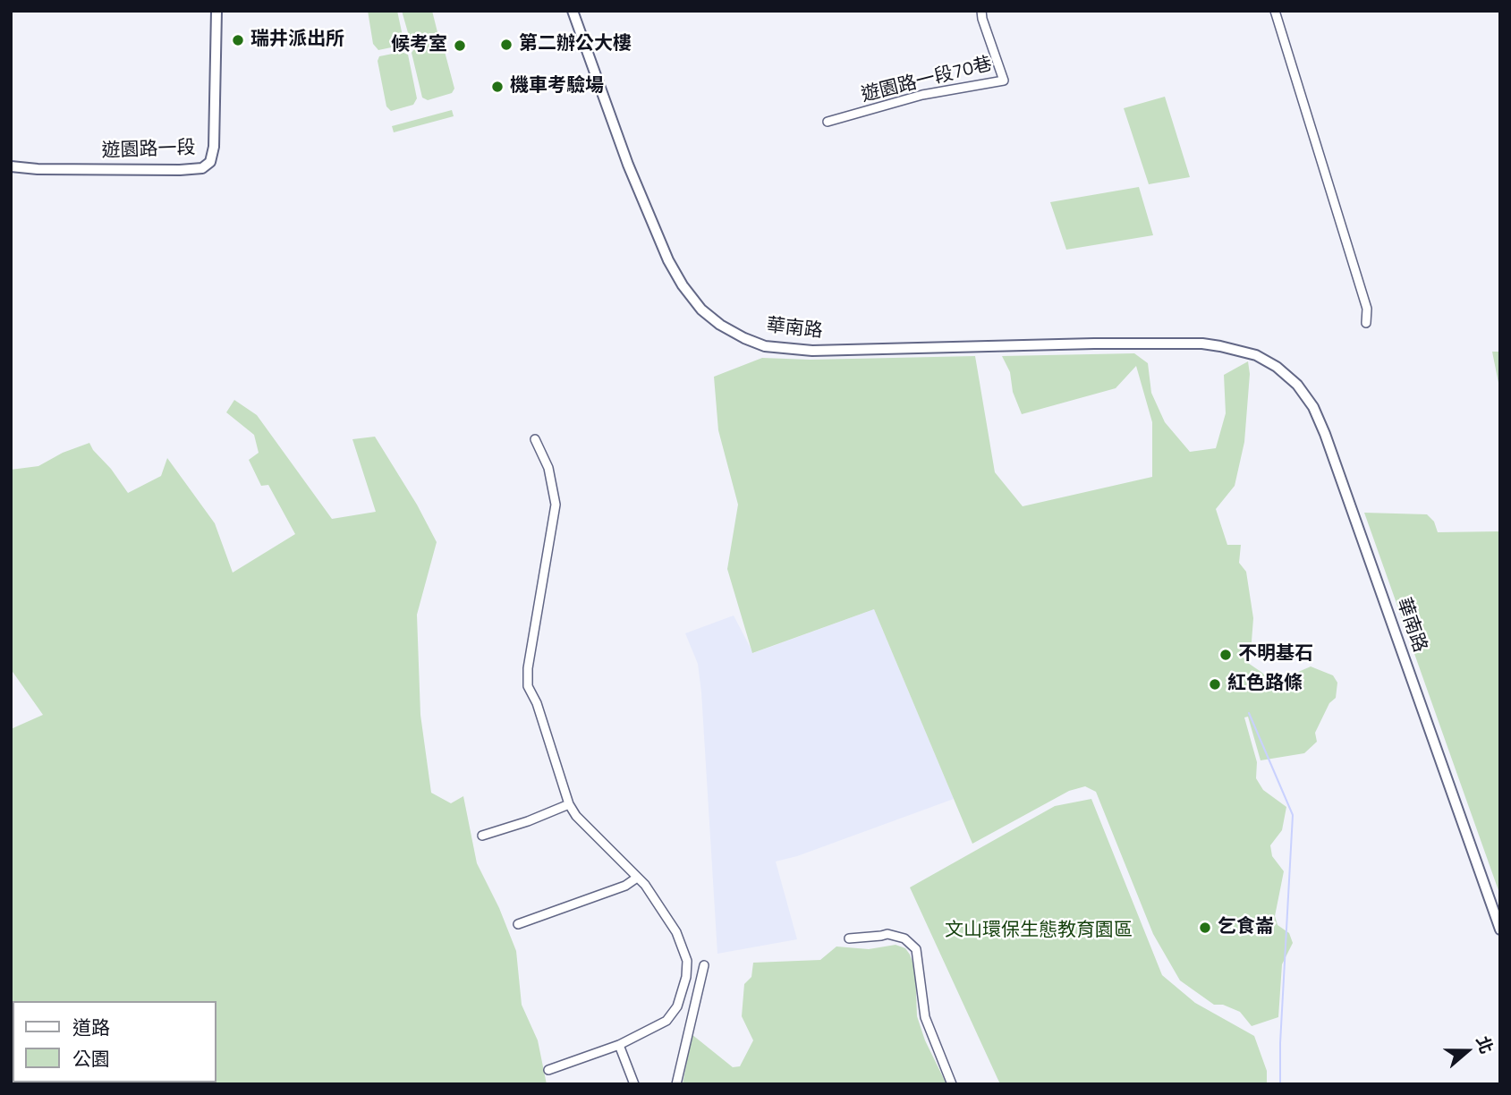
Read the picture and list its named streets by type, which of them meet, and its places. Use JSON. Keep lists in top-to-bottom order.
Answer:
{
  "streets": {
    "street": ["遊園路一段70巷", "遊園路一段", "華南路"]
  },
  "parks": ["文山環保生態教育園區"],
  "places": [
    "瑞井派出所",
    "第二辦公大樓",
    "候考室",
    "機車考驗場",
    "不明基石",
    "紅色路條",
    "乞食崙"
  ],
  "legend": ["道路", "公園"],
  "north": "right"
}
